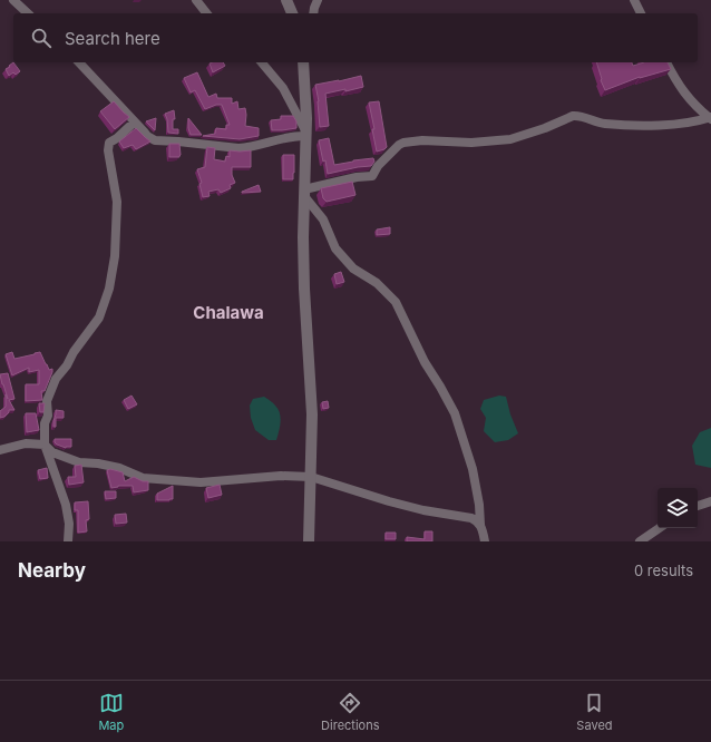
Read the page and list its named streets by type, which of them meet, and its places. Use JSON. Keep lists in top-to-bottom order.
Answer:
{
  "districts": ["Chalawa"],
  "page": {
    "search": "Search here",
    "heading": ["Nearby", "0 results"],
    "nav": ["Map", "Directions", "Saved"]
  }
}
